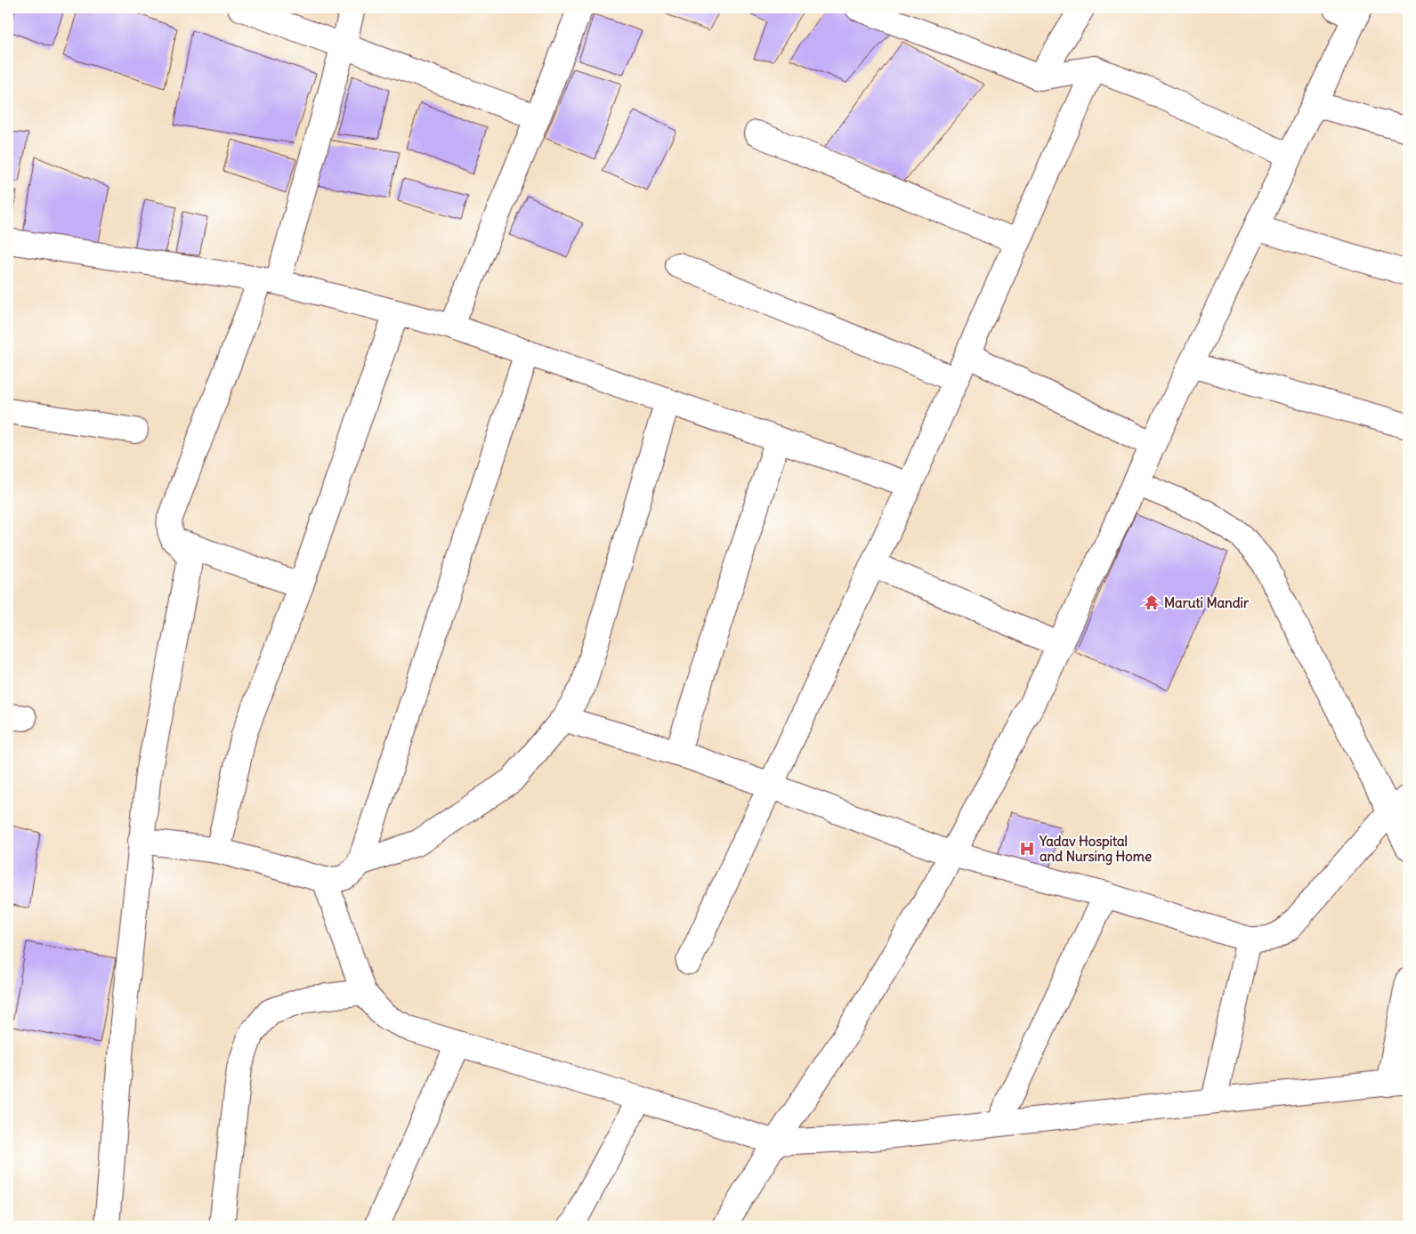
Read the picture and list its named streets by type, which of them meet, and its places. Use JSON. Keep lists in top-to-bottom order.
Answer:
{
  "places": {
    "temple": ["Maruti Mandir"],
    "hospital": ["Yadav Hospital and Nursing Home"]
  }
}
